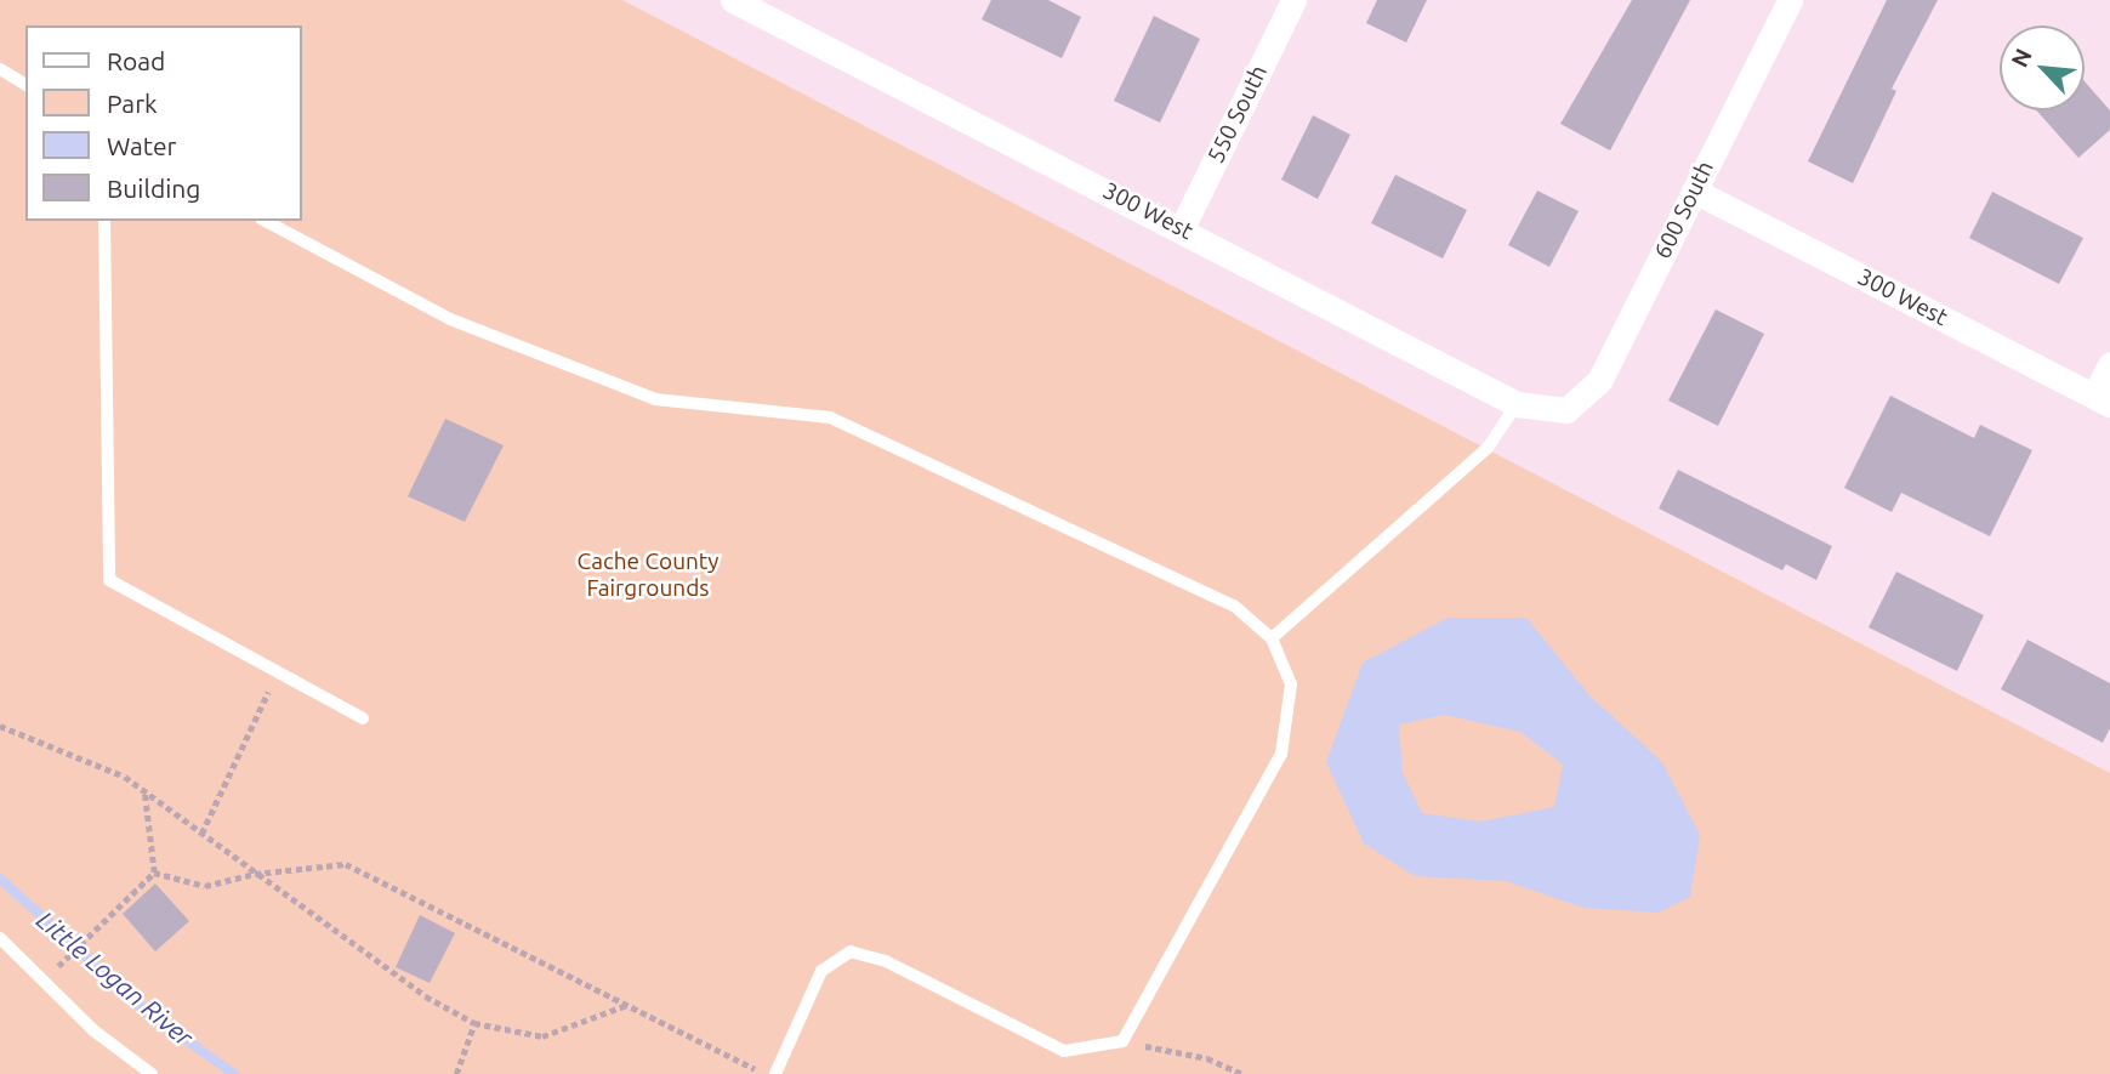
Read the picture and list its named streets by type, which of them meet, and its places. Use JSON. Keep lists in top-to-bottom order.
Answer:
{
  "streets": {
    "street": ["550 South", "600 South", "300 West"]
  },
  "crossings": [
    ["550 South", "300 West"],
    ["600 South", "300 West"]
  ],
  "water": ["Little Logan River"],
  "parks": ["Cache County Fairgrounds"],
  "legend": [
    "Road",
    "Park",
    "Water",
    "Building"
  ],
  "north": "top left"
}
